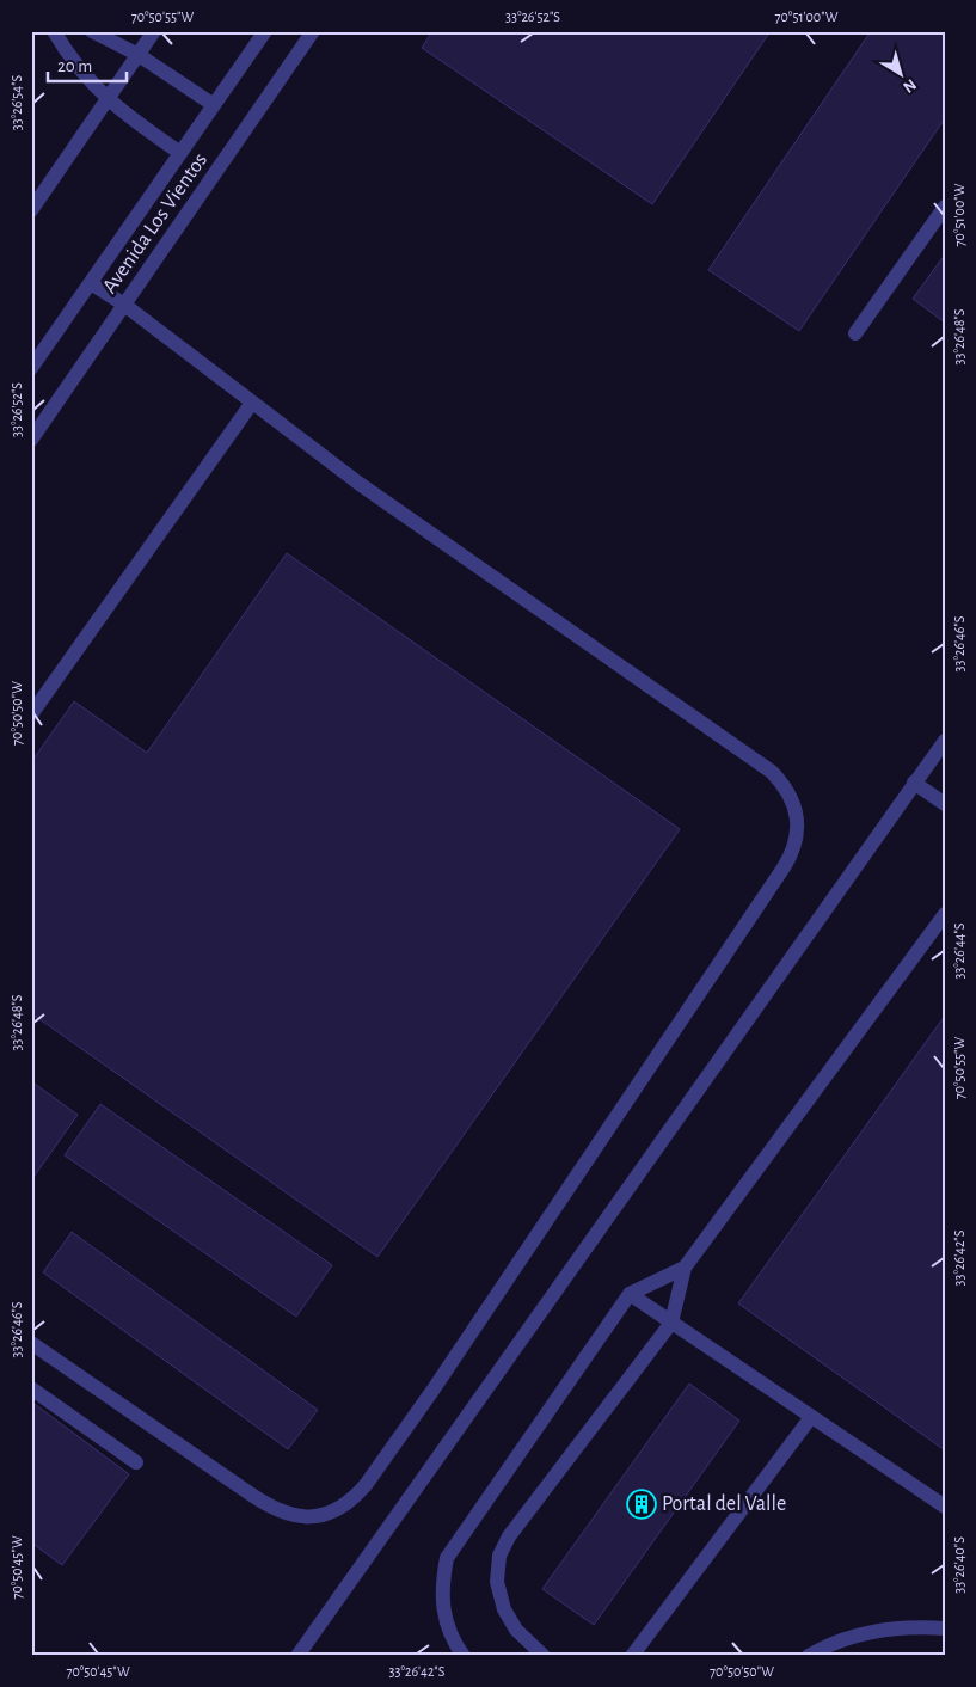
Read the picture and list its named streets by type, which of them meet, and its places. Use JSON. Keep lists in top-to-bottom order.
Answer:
{
  "streets": {
    "street": ["Avenida Los Vientos"]
  },
  "places": {
    "building": ["Portal del Valle"]
  },
  "scale_bar": "20 m",
  "north": "bottom right",
  "coordinates": [
    "70°50'55\"W",
    "33°26'52\"S",
    "70°51'00\"W",
    "33°26'54\"S",
    "33°26'48\"S",
    "33°26'46\"S",
    "70°50'50\"W",
    "33°26'44\"S",
    "33°26'42\"S",
    "33°26'40\"S",
    "70°50'45\"W"
  ]
}
